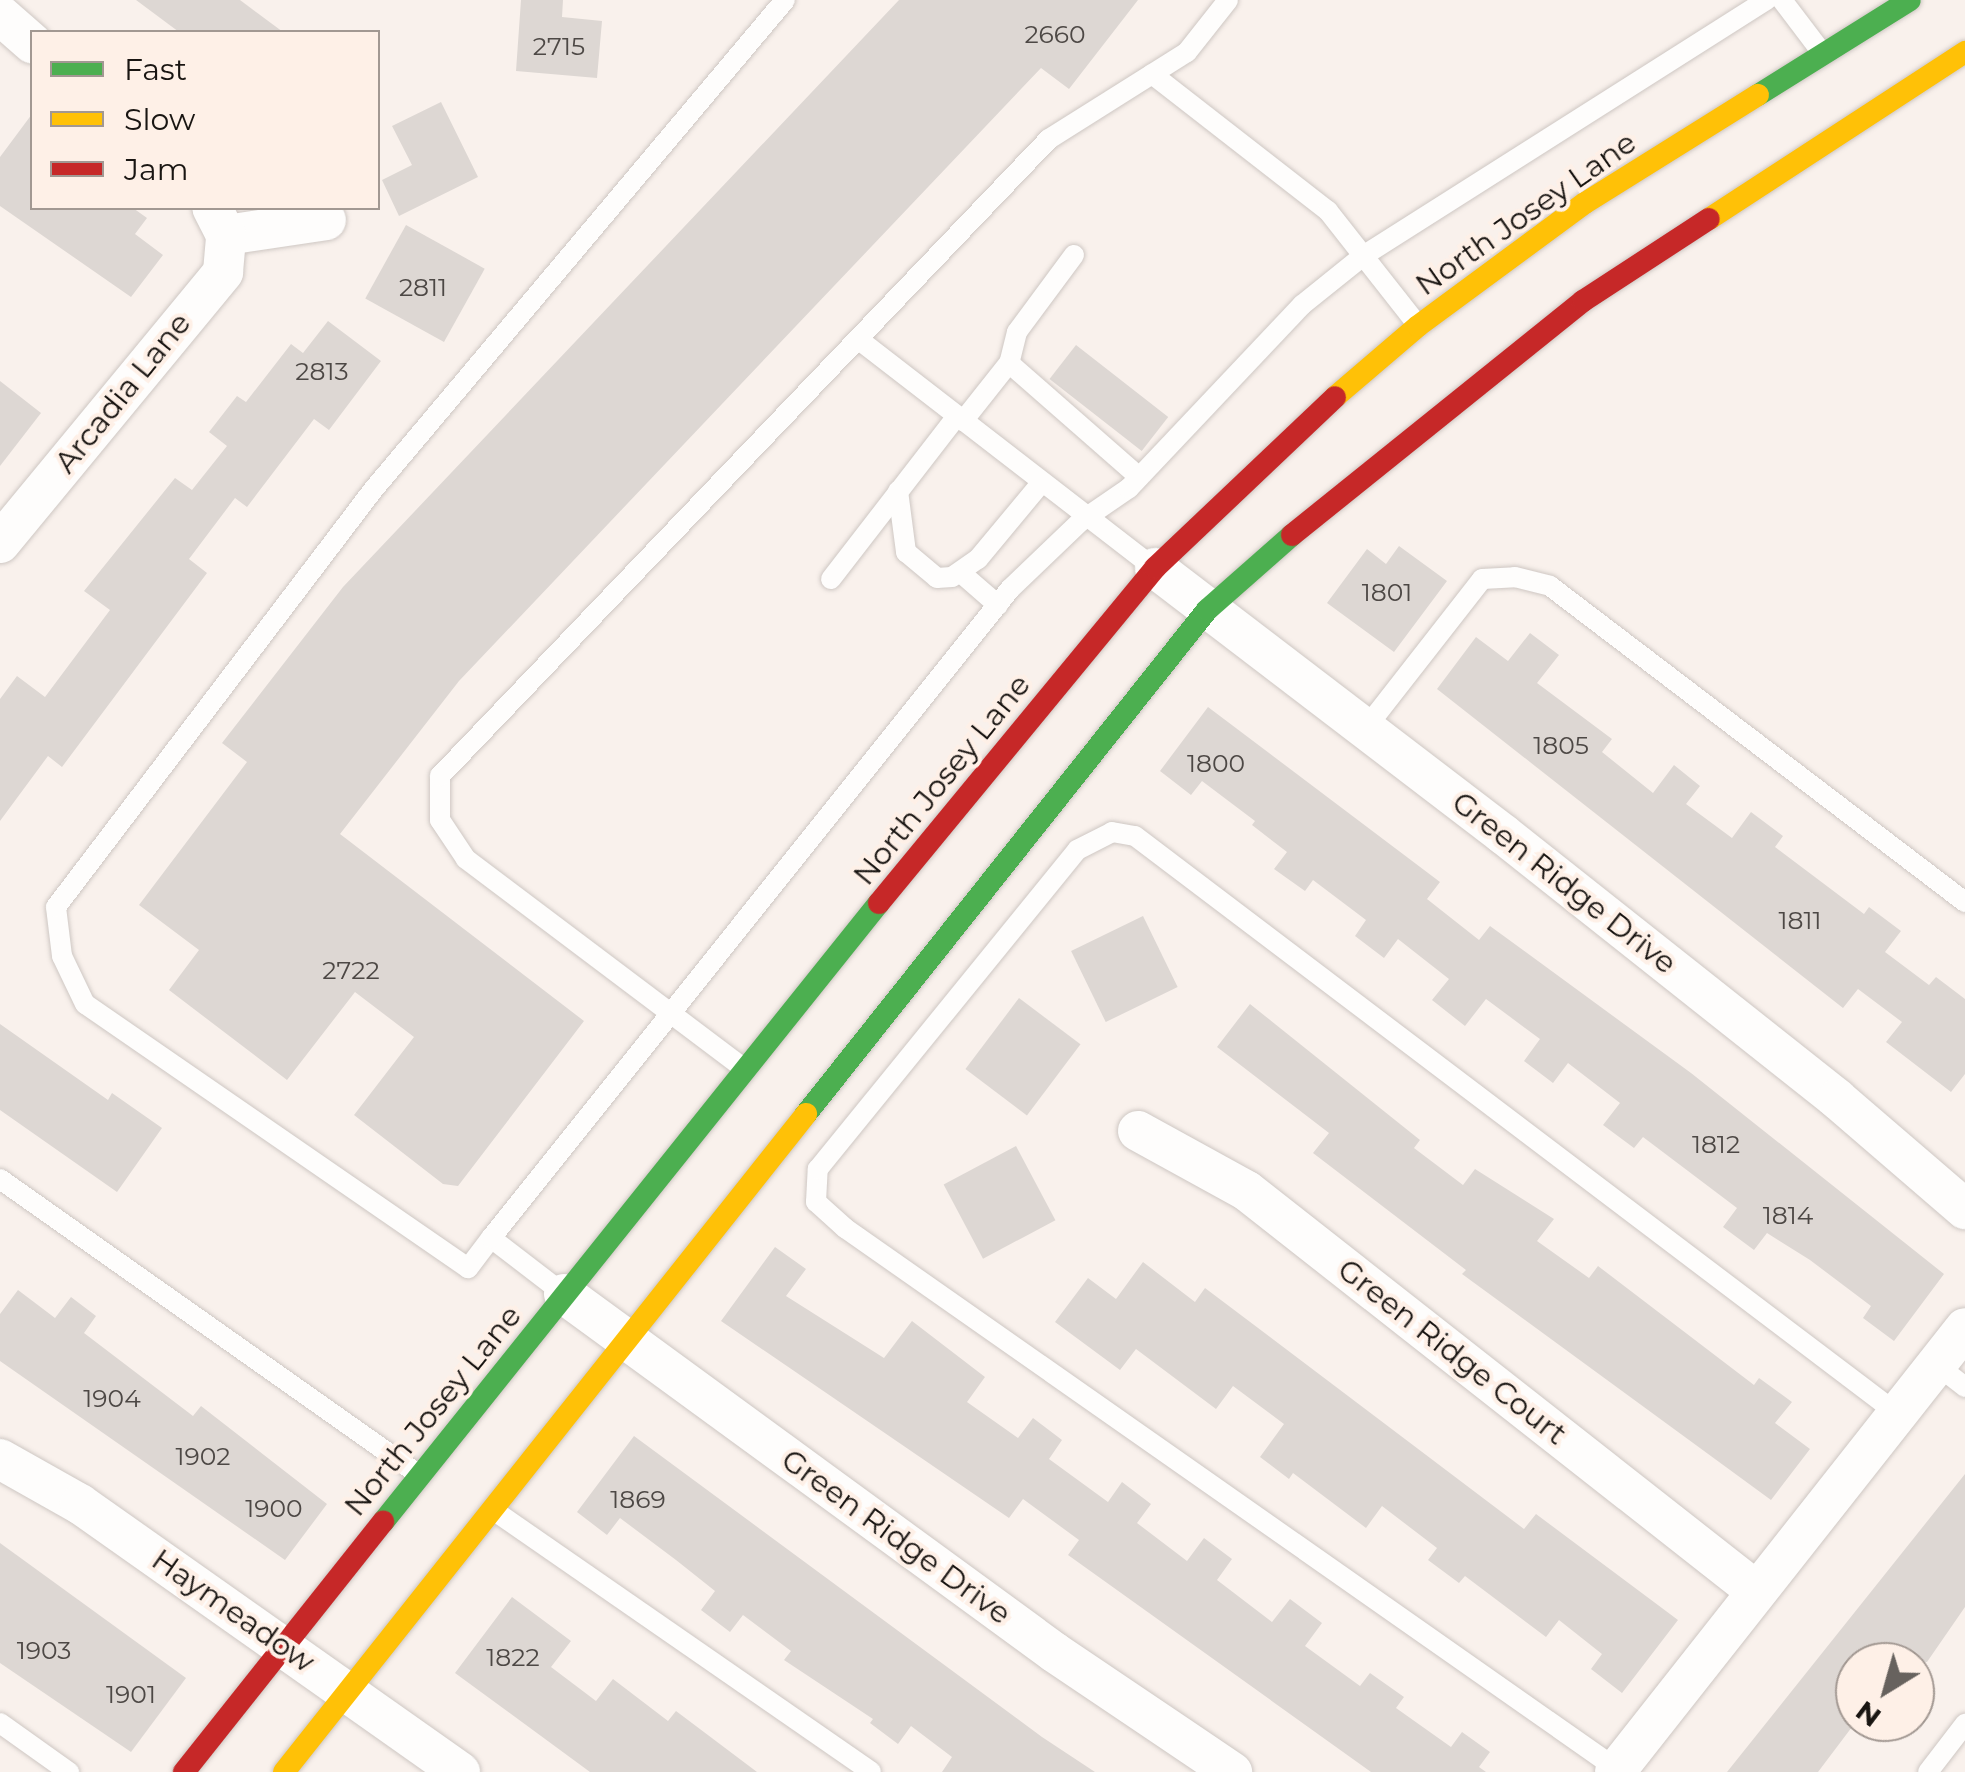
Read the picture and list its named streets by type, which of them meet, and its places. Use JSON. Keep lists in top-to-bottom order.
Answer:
{
  "streets": {
    "main road": ["North Josey Lane"],
    "street": [
      "Arcadia Lane",
      "Green Ridge Drive",
      "Green Ridge Court",
      "Haymeadow"
    ]
  },
  "crossings": [
    ["North Josey Lane", "Green Ridge Drive"],
    ["North Josey Lane", "Haymeadow"]
  ],
  "house_numbers": [
    "2660",
    "2715",
    "2811",
    "2813",
    "1801",
    "1805",
    "1800",
    "1811",
    "2722",
    "1812",
    "1814",
    "1904",
    "1902",
    "1869",
    "1900",
    "1903",
    "1822",
    "1901"
  ],
  "legend": ["Fast", "Slow", "Jam"],
  "north": "bottom left"
}
